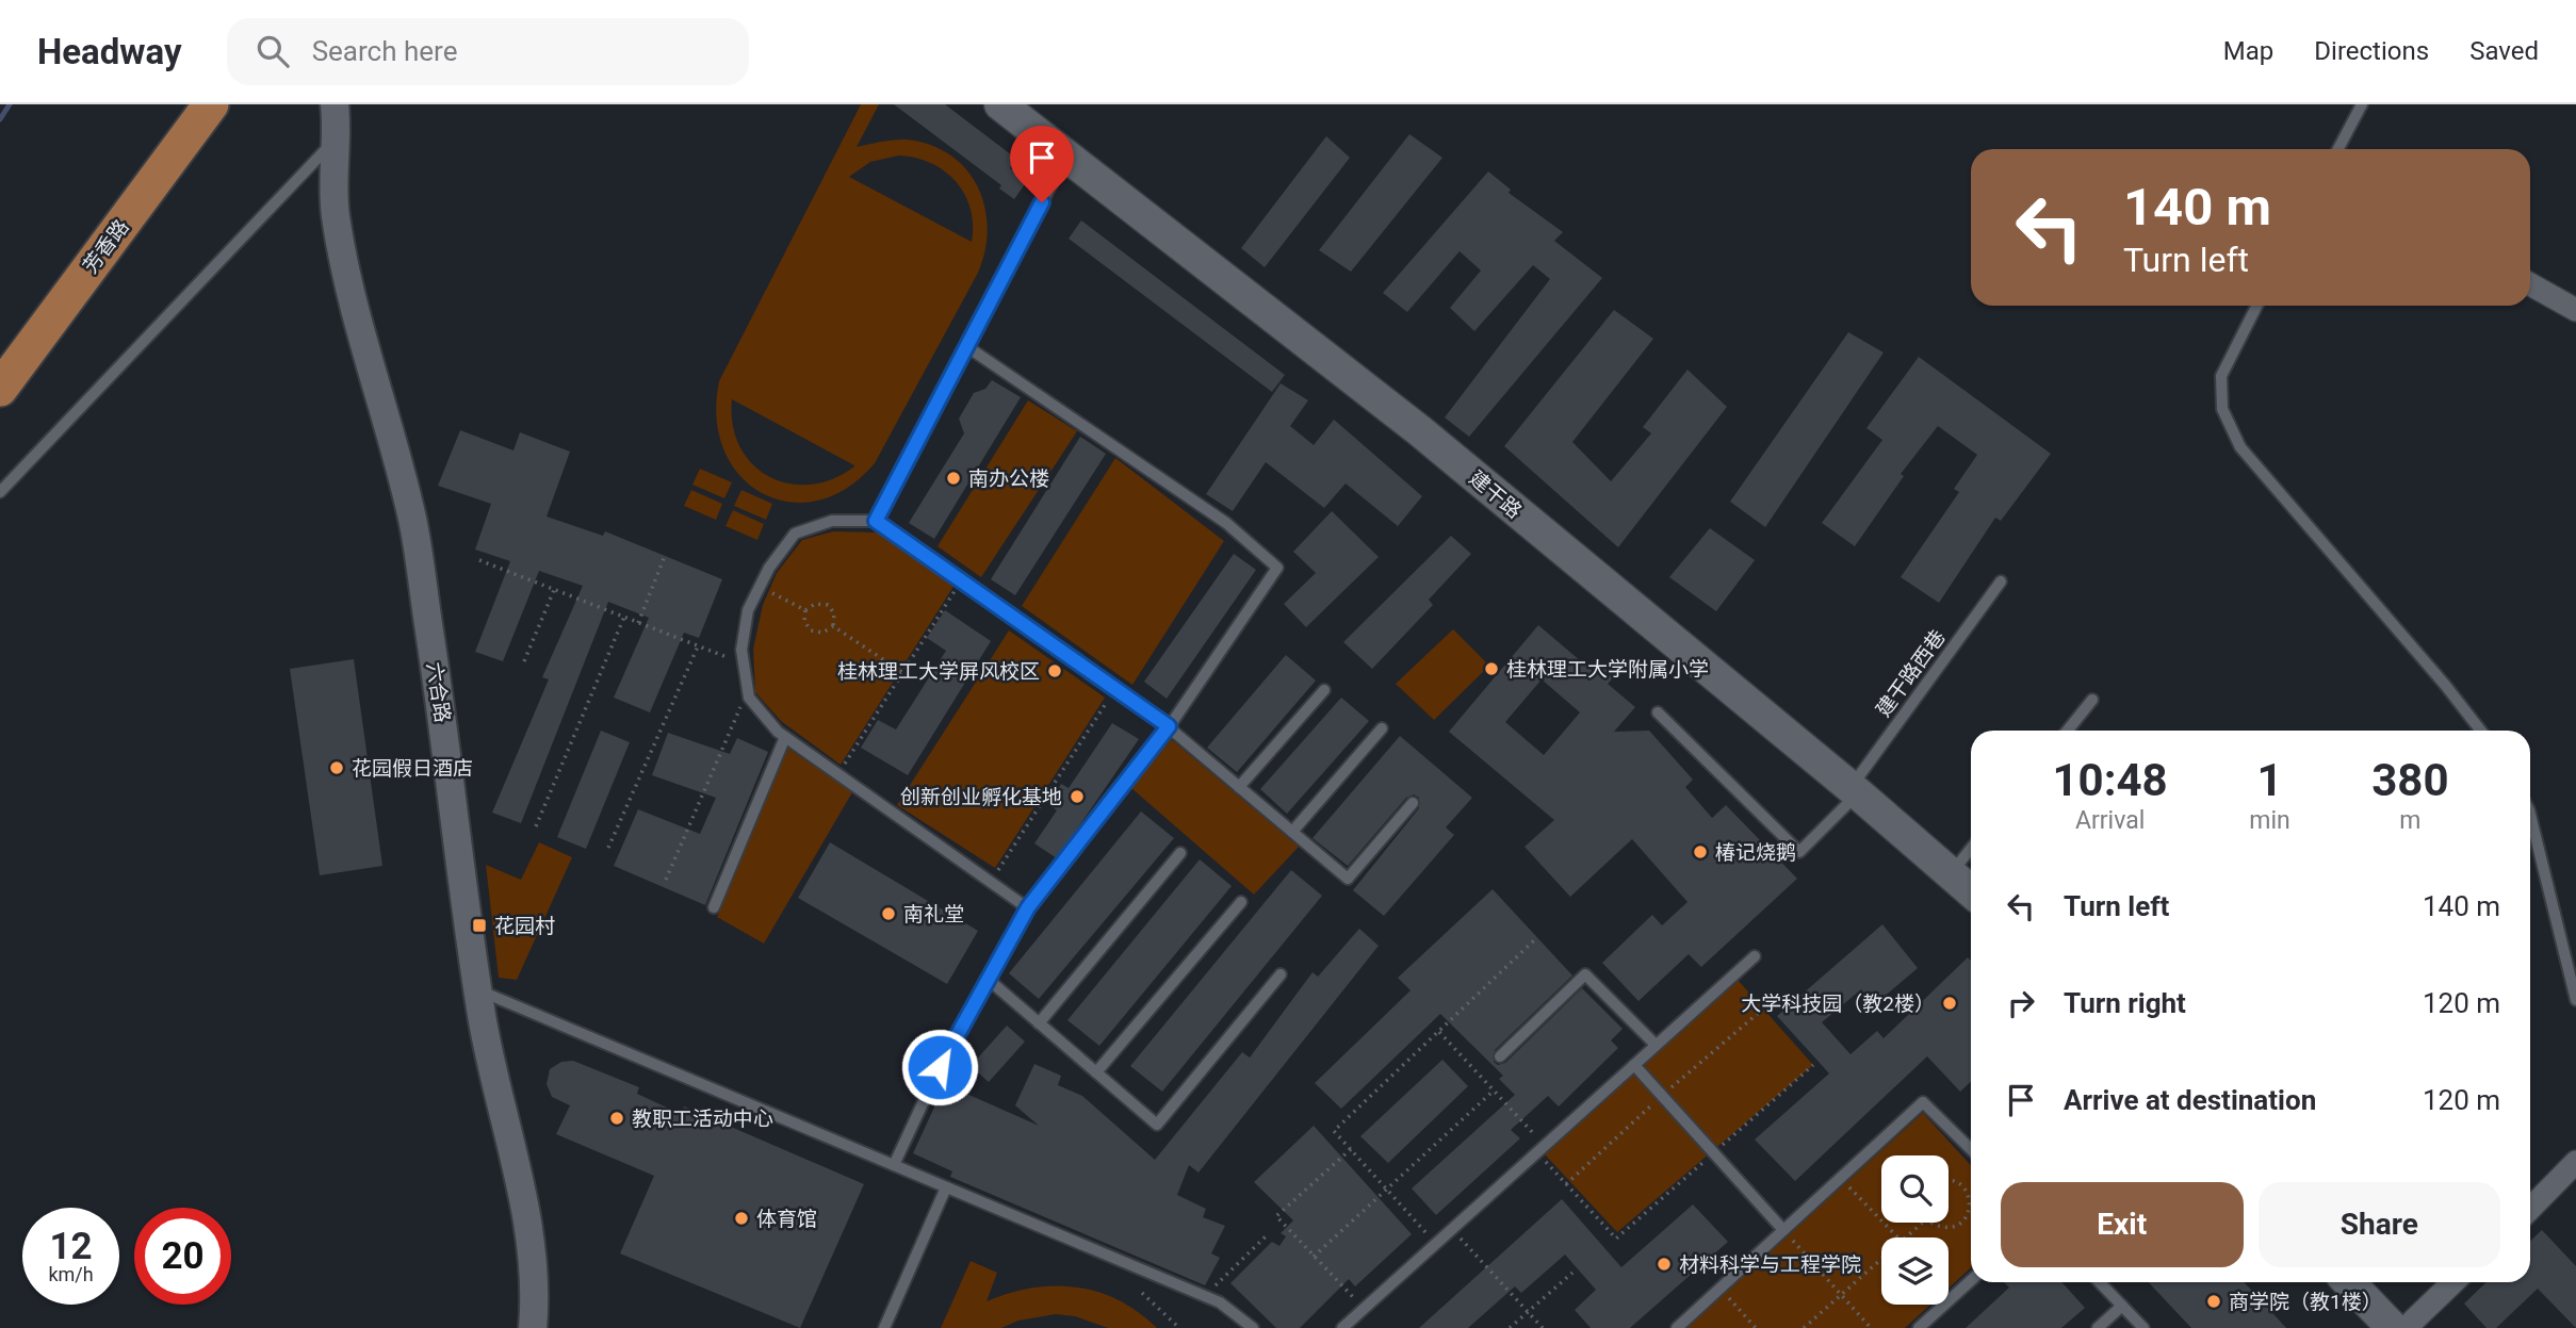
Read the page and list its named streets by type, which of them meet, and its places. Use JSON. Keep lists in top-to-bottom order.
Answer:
{
  "streets": {
    "main road": ["芳香路", "建干路"],
    "street": ["六合路"],
    "lane": ["建干路西巷"]
  },
  "crossings": [
    ["建干路", "建干路西巷"]
  ],
  "places": {
    "other": [
      "南办公楼",
      "桂林理工大学附属小学",
      "桂林理工大学屏风校区",
      "花园假日酒店",
      "创新创业孵化基地",
      "椿记烧鹅",
      "南礼堂",
      "大学科技园（教2楼）",
      "教职工活动中心",
      "体育馆",
      "材料科学与工程学院",
      "商学院（教1楼）"
    ],
    "transit": ["花园村"]
  },
  "page": {
    "header": "Headway",
    "search": "Search here",
    "nav": ["Map", "Directions", "Saved"],
    "turn": ["140 m", "Turn left"],
    "eta": [
      "10:48",
      "Arrival",
      "1",
      "min",
      "380",
      "m"
    ],
    "list": [
      {
        "name": "Turn left",
        "value": "140 m"
      },
      {
        "name": "Turn right",
        "value": "120 m"
      },
      {
        "name": "Arrive at destination",
        "value": "120 m"
      }
    ],
    "buttons": ["Exit", "Share"],
    "speed": "12 km/h",
    "limit": "20"
  }
}
